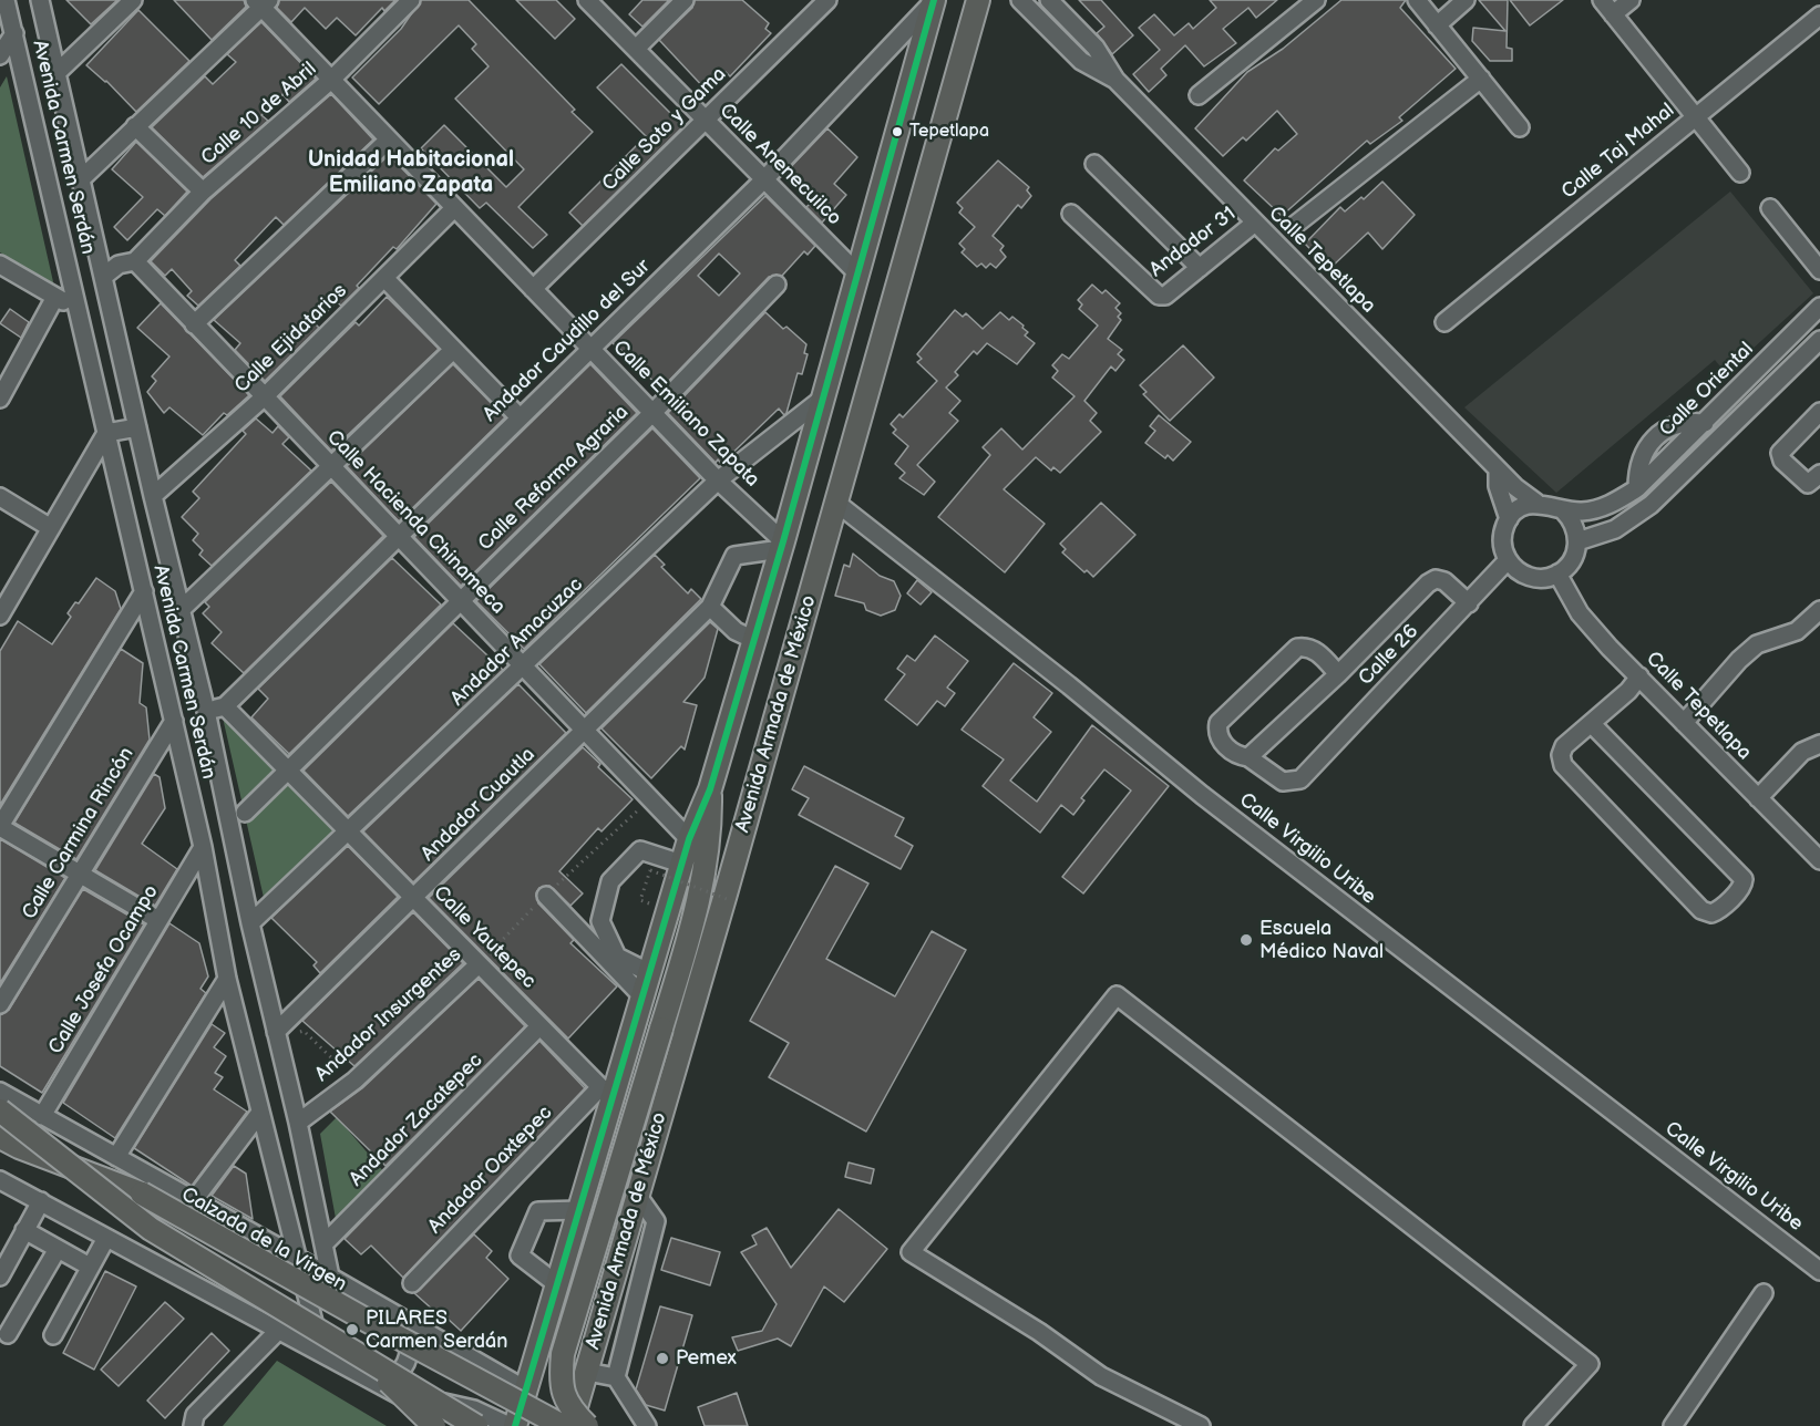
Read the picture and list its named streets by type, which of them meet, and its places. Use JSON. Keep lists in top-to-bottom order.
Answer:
{
  "streets": {
    "main road": ["Avenida Armada de México", "Calzada de la Virgen"],
    "street": [
      "Calle 10 de Abril",
      "Calle Soto y Gama",
      "Avenida Carmen Serdán",
      "Calle Taj Mahal",
      "Calle Anenecuilco",
      "Andador 31",
      "Calle Tepetlapa",
      "Calle Ejidatarios",
      "Andador Caudillo del Sur",
      "Calle Oriental",
      "Calle Emiliano Zapata",
      "Calle Reforma Agraria",
      "Calle Hacienda Chinameca",
      "Andador Amacuzac",
      "Calle 26",
      "Andador Cuautla",
      "Calle Carmina Rincón",
      "Calle Virgilio Uribe",
      "Calle Yautepec",
      "Calle Josefa Ocampo",
      "Andador Insurgentes",
      "Andador Zacatepec",
      "Andador Oaxtepec"
    ]
  },
  "crossings": [
    ["Calle 10 de Abril", "Calle Emiliano Zapata"],
    ["Calle 10 de Abril", "Calle Hacienda Chinameca"],
    ["Calle Soto y Gama", "Calle Anenecuilco"],
    ["Calle Soto y Gama", "Calle Emiliano Zapata"],
    ["Avenida Carmen Serdán", "Calle Ejidatarios"],
    ["Avenida Carmen Serdán", "Andador Amacuzac"],
    ["Avenida Carmen Serdán", "Andador Cuautla"],
    ["Avenida Carmen Serdán", "Calle Carmina Rincón"],
    ["Avenida Carmen Serdán", "Calle Josefa Ocampo"],
    ["Avenida Carmen Serdán", "Andador Insurgentes"],
    ["Avenida Carmen Serdán", "Andador Zacatepec"],
    ["Avenida Carmen Serdán", "Calzada de la Virgen"],
    ["Calle Anenecuilco", "Andador Caudillo del Sur"],
    ["Calle Anenecuilco", "Avenida Armada de México"],
    ["Andador 31", "Calle Tepetlapa"],
    ["Calle Tepetlapa", "Calle Oriental"],
    ["Calle Tepetlapa", "Calle 26"],
    ["Calle Ejidatarios", "Calle Emiliano Zapata"],
    ["Calle Ejidatarios", "Calle Hacienda Chinameca"],
    ["Andador Caudillo del Sur", "Calle Emiliano Zapata"],
    ["Andador Caudillo del Sur", "Calle Hacienda Chinameca"],
    ["Andador Caudillo del Sur", "Avenida Armada de México"],
    ["Andador Caudillo del Sur", "Calle Yautepec"],
    ["Calle Oriental", "Calle 26"],
    ["Calle Emiliano Zapata", "Calle Reforma Agraria"],
    ["Calle Emiliano Zapata", "Andador Amacuzac"],
    ["Calle Emiliano Zapata", "Avenida Armada de México"],
    ["Calle Emiliano Zapata", "Andador Cuautla"],
    ["Calle Reforma Agraria", "Calle Hacienda Chinameca"],
    ["Calle Reforma Agraria", "Calle Yautepec"],
    ["Calle Hacienda Chinameca", "Andador Amacuzac"],
    ["Calle Hacienda Chinameca", "Avenida Armada de México"],
    ["Calle Hacienda Chinameca", "Andador Cuautla"],
    ["Calle Hacienda Chinameca", "Andador Insurgentes"],
    ["Andador Amacuzac", "Avenida Armada de México"],
    ["Andador Amacuzac", "Calle Yautepec"],
    ["Avenida Armada de México", "Andador Cuautla"],
    ["Avenida Armada de México", "Calle Virgilio Uribe"],
    ["Avenida Armada de México", "Calle Yautepec"],
    ["Avenida Armada de México", "Andador Oaxtepec"],
    ["Avenida Armada de México", "Calzada de la Virgen"],
    ["Andador Cuautla", "Calle Yautepec"],
    ["Calle Yautepec", "Andador Insurgentes"],
    ["Calle Yautepec", "Andador Zacatepec"],
    ["Calle Yautepec", "Andador Oaxtepec"],
    ["Calle Josefa Ocampo", "Calzada de la Virgen"]
  ],
  "districts": ["Unidad Habitacional Emiliano Zapata"],
  "places": [
    "Tepetlapa",
    "Escuela Médico Naval",
    "PILARES Carmen Serdán",
    "Pemex"
  ]
}
